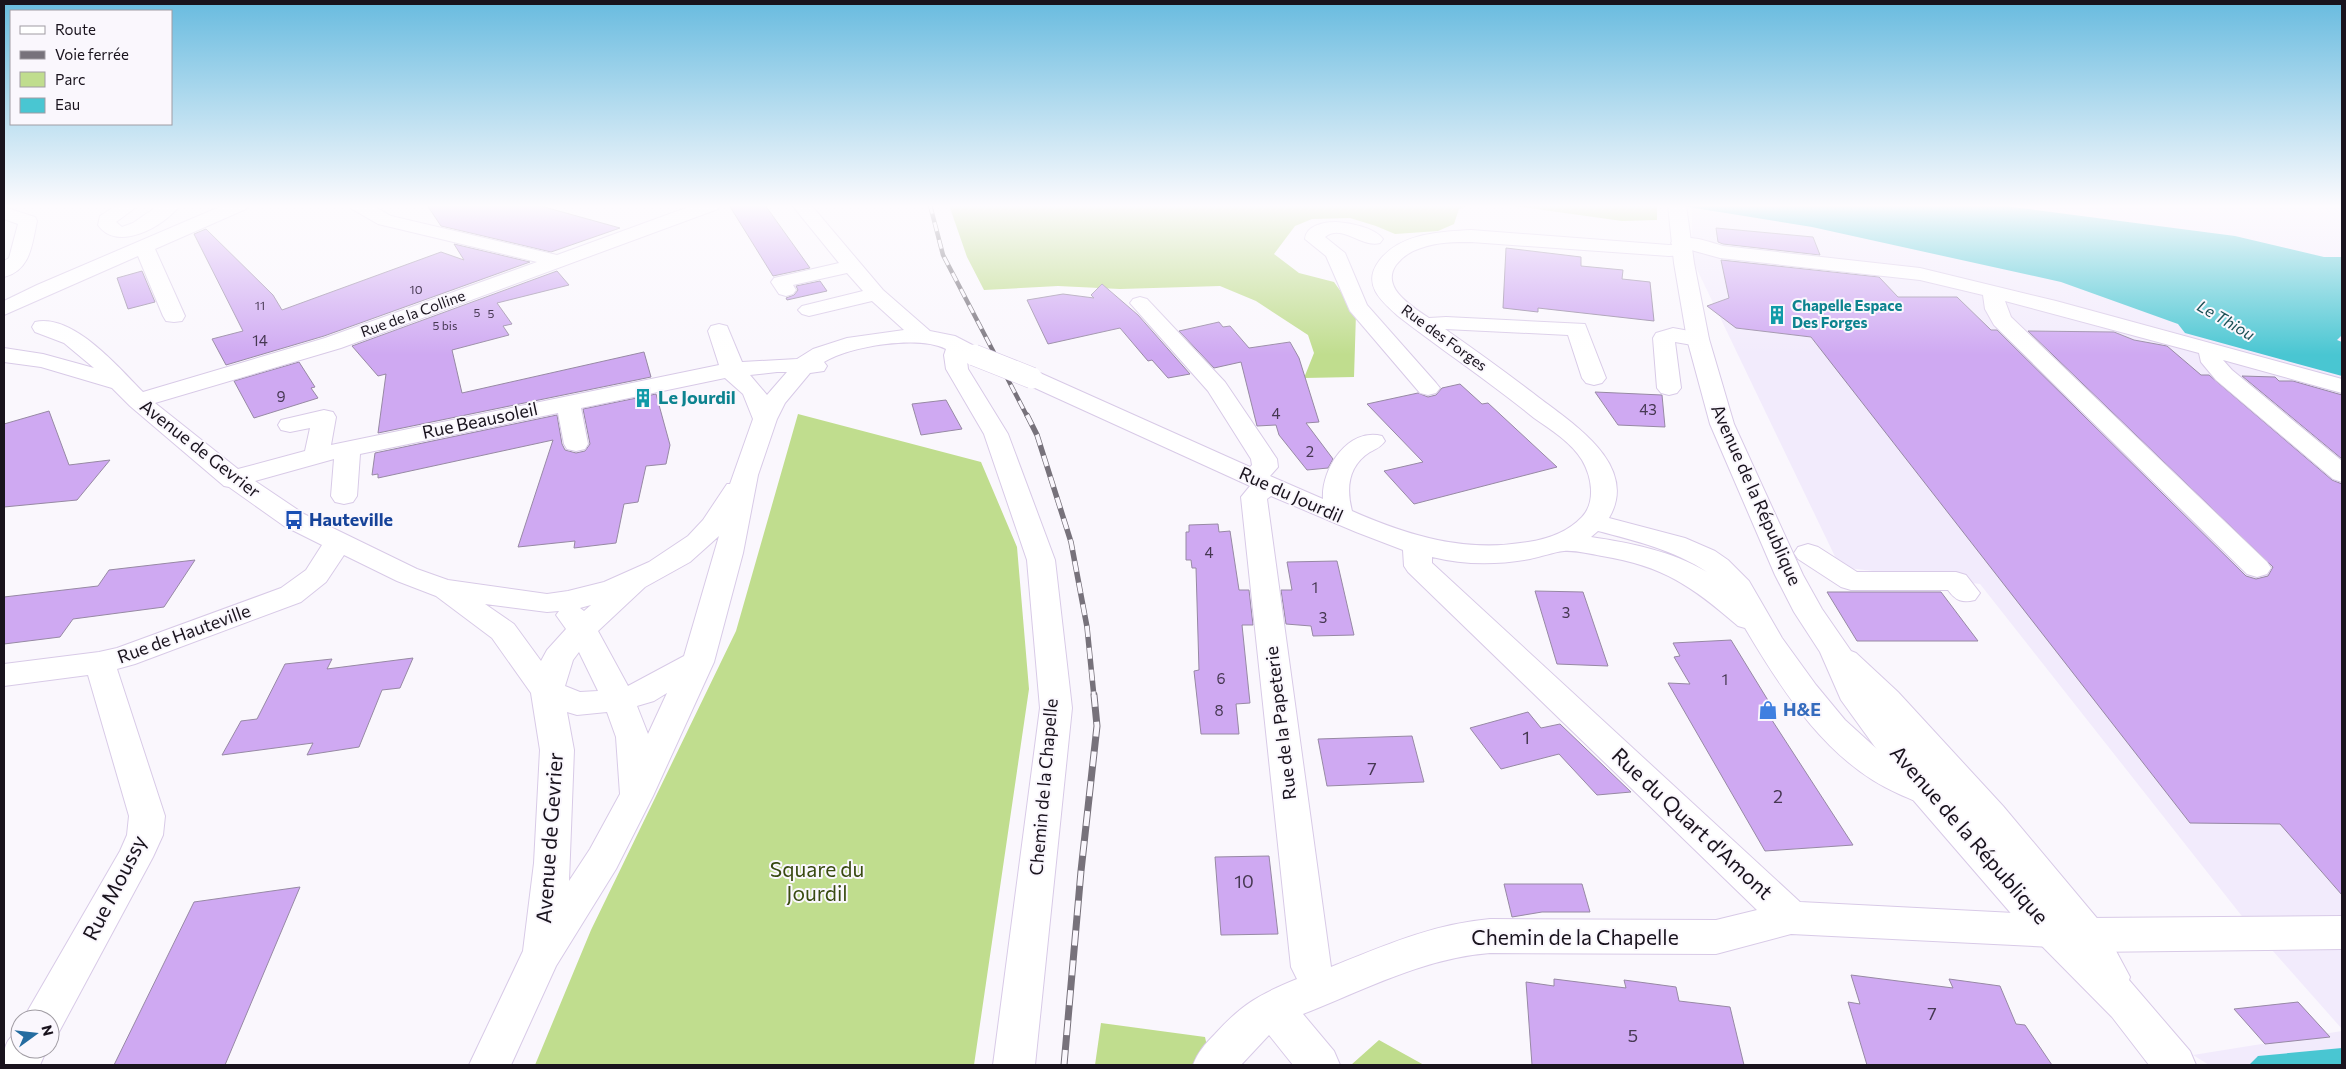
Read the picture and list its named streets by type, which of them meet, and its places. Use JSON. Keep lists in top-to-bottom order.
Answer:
{
  "streets": {
    "street": [
      "Rue de la Colline",
      "Rue des Forges",
      "Rue Beausoleil",
      "Avenue de Gevrier",
      "Rue du Jourdil",
      "Avenue de la République",
      "Rue de Hauteville",
      "Rue de la Papeterie",
      "Chemin de la Chapelle",
      "Rue du Quart d'Amont",
      "Rue Moussy"
    ]
  },
  "crossings": [
    ["Rue de la Colline", "Avenue de Gevrier"],
    ["Rue des Forges", "Rue du Jourdil"],
    ["Rue Beausoleil", "Avenue de Gevrier"],
    ["Avenue de Gevrier", "Rue de Hauteville"],
    ["Rue du Jourdil", "Avenue de la République"],
    ["Rue du Jourdil", "Rue de la Papeterie"],
    ["Rue du Jourdil", "Chemin de la Chapelle"],
    ["Rue du Jourdil", "Rue du Quart d'Amont"],
    ["Rue de Hauteville", "Rue Moussy"],
    ["Chemin de la Chapelle", "Rue du Quart d'Amont"]
  ],
  "water": ["Le Thiou"],
  "parks": ["Square du Jourdil"],
  "places": {
    "building": ["Chapelle Espace Des Forges", "Le Jourdil"],
    "bus stop": ["Hauteville"],
    "shop": ["H&E"]
  },
  "house_numbers": [
    "10",
    "11",
    "5",
    "5",
    "5 bis",
    "14",
    "9",
    "43",
    "4",
    "2",
    "4",
    "1",
    "3",
    "3",
    "6",
    "1",
    "8",
    "1",
    "7",
    "2",
    "10",
    "7",
    "5"
  ],
  "legend": [
    "Route",
    "Voie ferrée",
    "Parc",
    "Eau"
  ],
  "north": "right"
}
